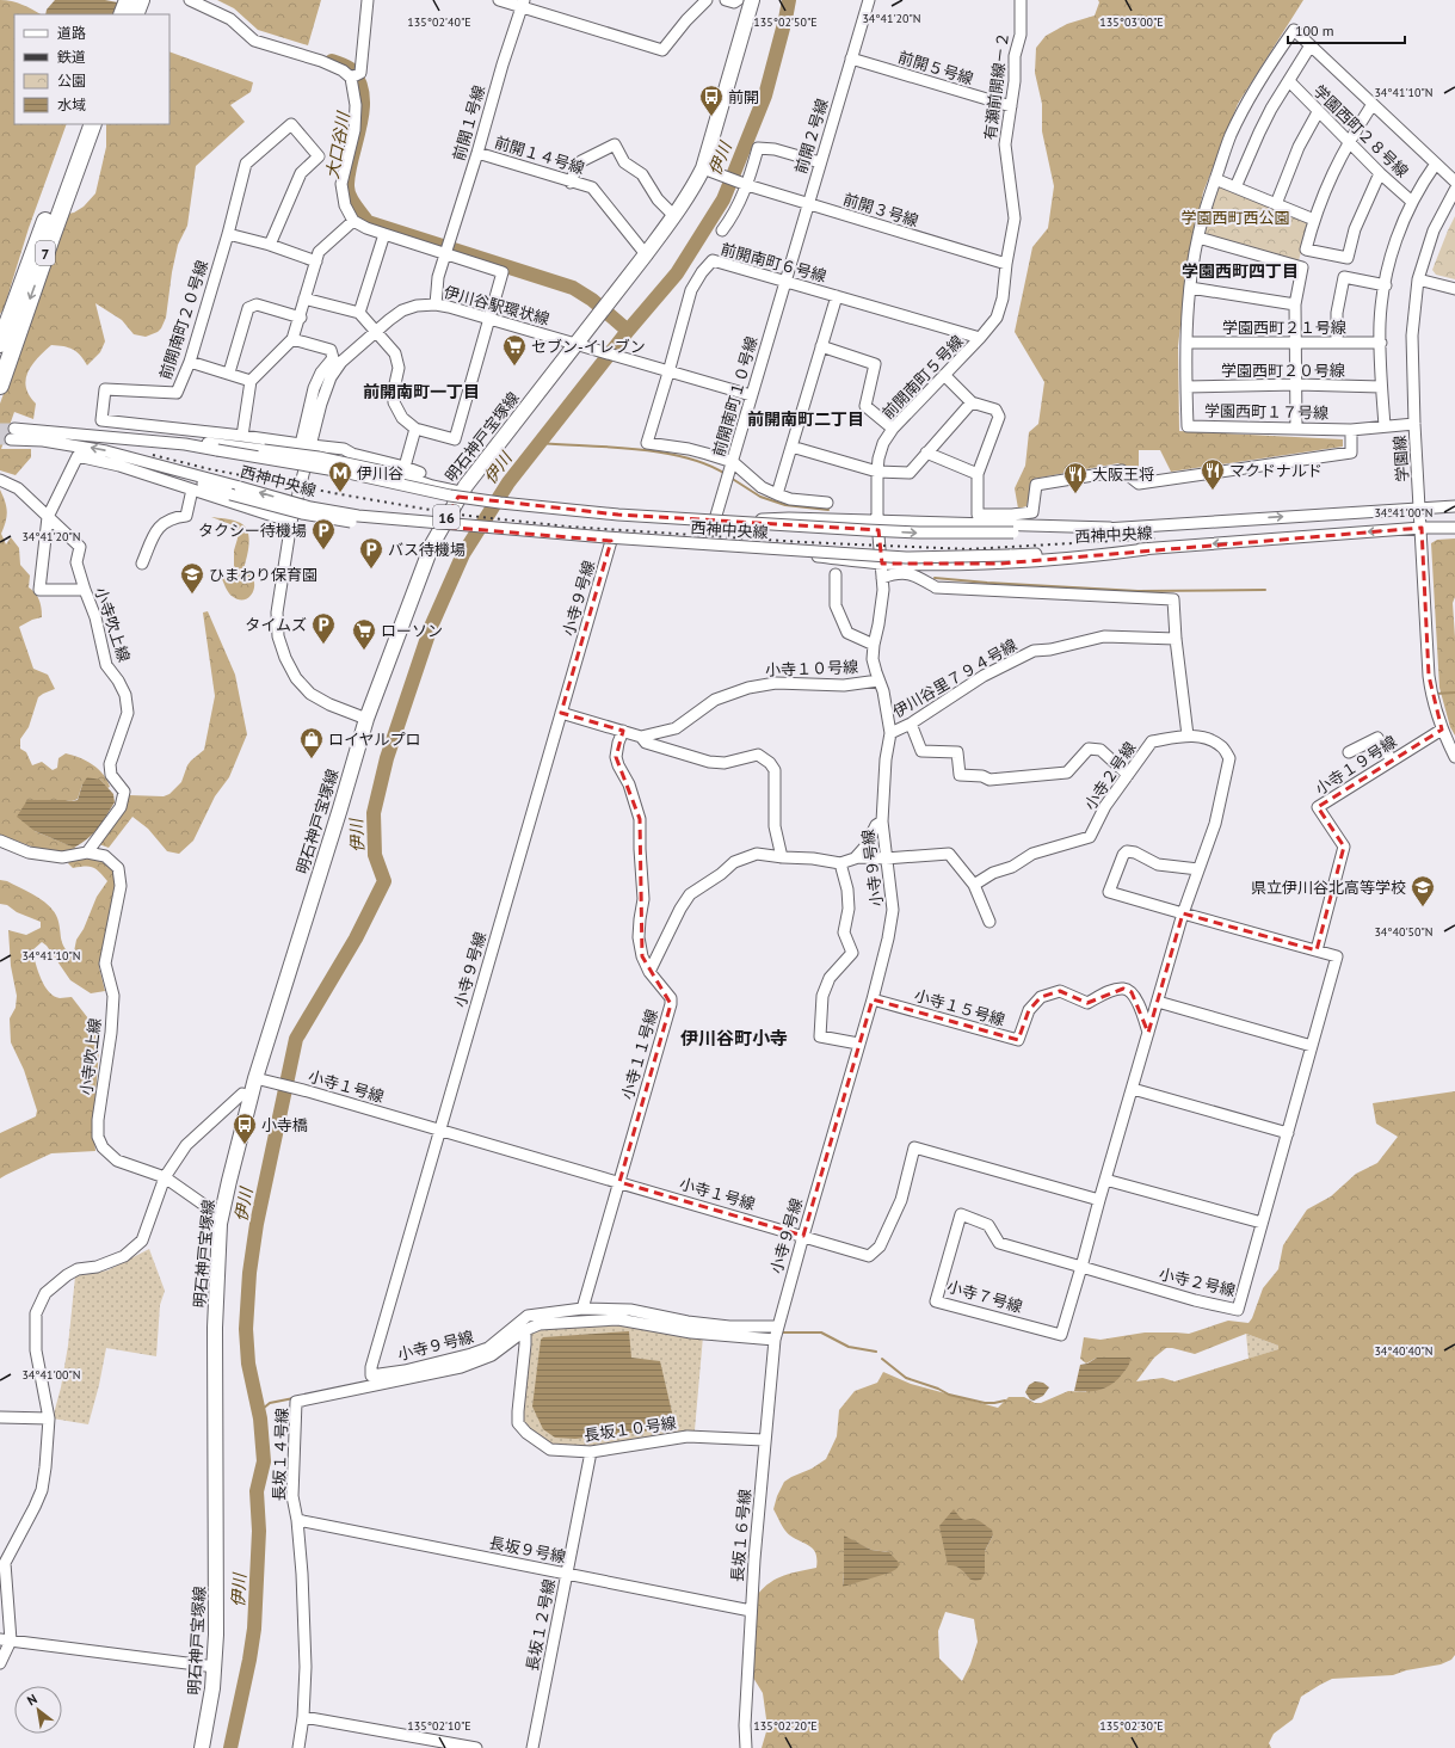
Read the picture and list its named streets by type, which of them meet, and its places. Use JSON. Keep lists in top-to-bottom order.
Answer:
{
  "streets": {
    "highway": ["7"],
    "main road": ["明石神戸宝塚線", "16"],
    "street": [
      "前開５号線",
      "有瀬前開線－２",
      "前開１号線",
      "学園西町２８号線",
      "前開２号線",
      "前開１４号線",
      "前開３号線",
      "前開南町６号線",
      "伊川谷駅環状線",
      "前開南町２０号線",
      "学園西町２１号線",
      "学園西町２０号線",
      "前開南町５号線",
      "前開南町１０号線",
      "学園西町１７号線",
      "学園線",
      "西神中央線",
      "小寺９号線",
      "小寺吹上線",
      "小寺１０号線",
      "伊川谷里７９４号線",
      "小寺１９号線",
      "小寺２号線",
      "小寺１５号線",
      "小寺１１号線",
      "小寺１号線",
      "小寺７号線",
      "長坂１０号線",
      "長坂１４号線",
      "長坂１６号線",
      "長坂９号線",
      "長坂１２号線"
    ]
  },
  "crossings": [
    ["前開５号線", "有瀬前開線－２"],
    ["前開５号線", "前開２号線"],
    ["有瀬前開線－２", "前開３号線"],
    ["有瀬前開線－２", "前開南町６号線"],
    ["有瀬前開線－２", "前開南町５号線"],
    ["前開１号線", "前開１４号線"],
    ["前開１号線", "伊川谷駅環状線"],
    ["前開２号線", "前開３号線"],
    ["前開２号線", "前開南町６号線"],
    ["前開２号線", "前開南町１０号線"],
    ["前開１４号線", "明石神戸宝塚線"],
    ["前開３号線", "明石神戸宝塚線"],
    ["前開南町６号線", "伊川谷駅環状線"],
    ["前開南町６号線", "前開南町５号線"],
    ["前開南町６号線", "前開南町１０号線"],
    ["伊川谷駅環状線", "前開南町１０号線"],
    ["伊川谷駅環状線", "明石神戸宝塚線"],
    ["学園西町２１号線", "学園西町１７号線"],
    ["学園西町２０号線", "学園西町１７号線"],
    ["前開南町５号線", "西神中央線"],
    ["前開南町５号線", "小寺９号線"],
    ["前開南町１０号線", "西神中央線"],
    ["学園西町１７号線", "学園線"],
    ["明石神戸宝塚線", "西神中央線"],
    ["明石神戸宝塚線", "小寺吹上線"],
    ["明石神戸宝塚線", "小寺１号線"],
    ["学園線", "西神中央線"],
    ["学園線", "小寺１９号線"],
    ["西神中央線", "小寺９号線"],
    ["小寺９号線", "小寺１０号線"],
    ["小寺９号線", "伊川谷里７９４号線"],
    ["小寺９号線", "小寺１５号線"],
    ["小寺９号線", "小寺１１号線"],
    ["小寺９号線", "小寺１号線"],
    ["小寺９号線", "長坂１４号線"],
    ["小寺９号線", "長坂１６号線"],
    ["小寺１９号線", "小寺２号線"],
    ["小寺２号線", "小寺１５号線"],
    ["小寺２号線", "小寺１号線"],
    ["小寺２号線", "小寺７号線"],
    ["小寺１１号線", "小寺１号線"],
    ["長坂１０号線", "長坂１４号線"],
    ["長坂１０号線", "長坂１６号線"],
    ["長坂１０号線", "長坂１２号線"],
    ["長坂１４号線", "長坂９号線"],
    ["長坂１６号線", "長坂９号線"],
    ["長坂９号線", "長坂１２号線"]
  ],
  "districts": [
    "学園西町四丁目",
    "前開南町一丁目",
    "前開南町二丁目",
    "伊川谷町小寺"
  ],
  "water": ["大口谷川", "伊川"],
  "parks": ["学園西町西公園"],
  "places": {
    "bus stop": ["前開", "小寺橋"],
    "supermarket": ["セブン-イレブン", "ローソン"],
    "restaurant": ["マクドナルド", "大阪王将"],
    "metro station": ["伊川谷"],
    "parking": ["タクシー待機場", "バス待機場", "タイムズ"],
    "school or university": ["ひまわり保育園", "県立伊川谷北高等学校"],
    "shop": ["ロイヤルプロ"]
  },
  "legend": [
    "道路",
    "鉄道",
    "公園",
    "水域"
  ],
  "scale_bar": "100 m",
  "north": "top left",
  "coordinates": [
    "34°41'20\"N",
    "135°02'50\"E",
    "135°03'00\"E",
    "135°02'40\"E",
    "34°41'10\"N",
    "34°41'00\"N",
    "34°40'50\"N",
    "34°40'40\"N",
    "135°02'10\"E",
    "135°02'20\"E",
    "135°02'30\"E"
  ]
}
